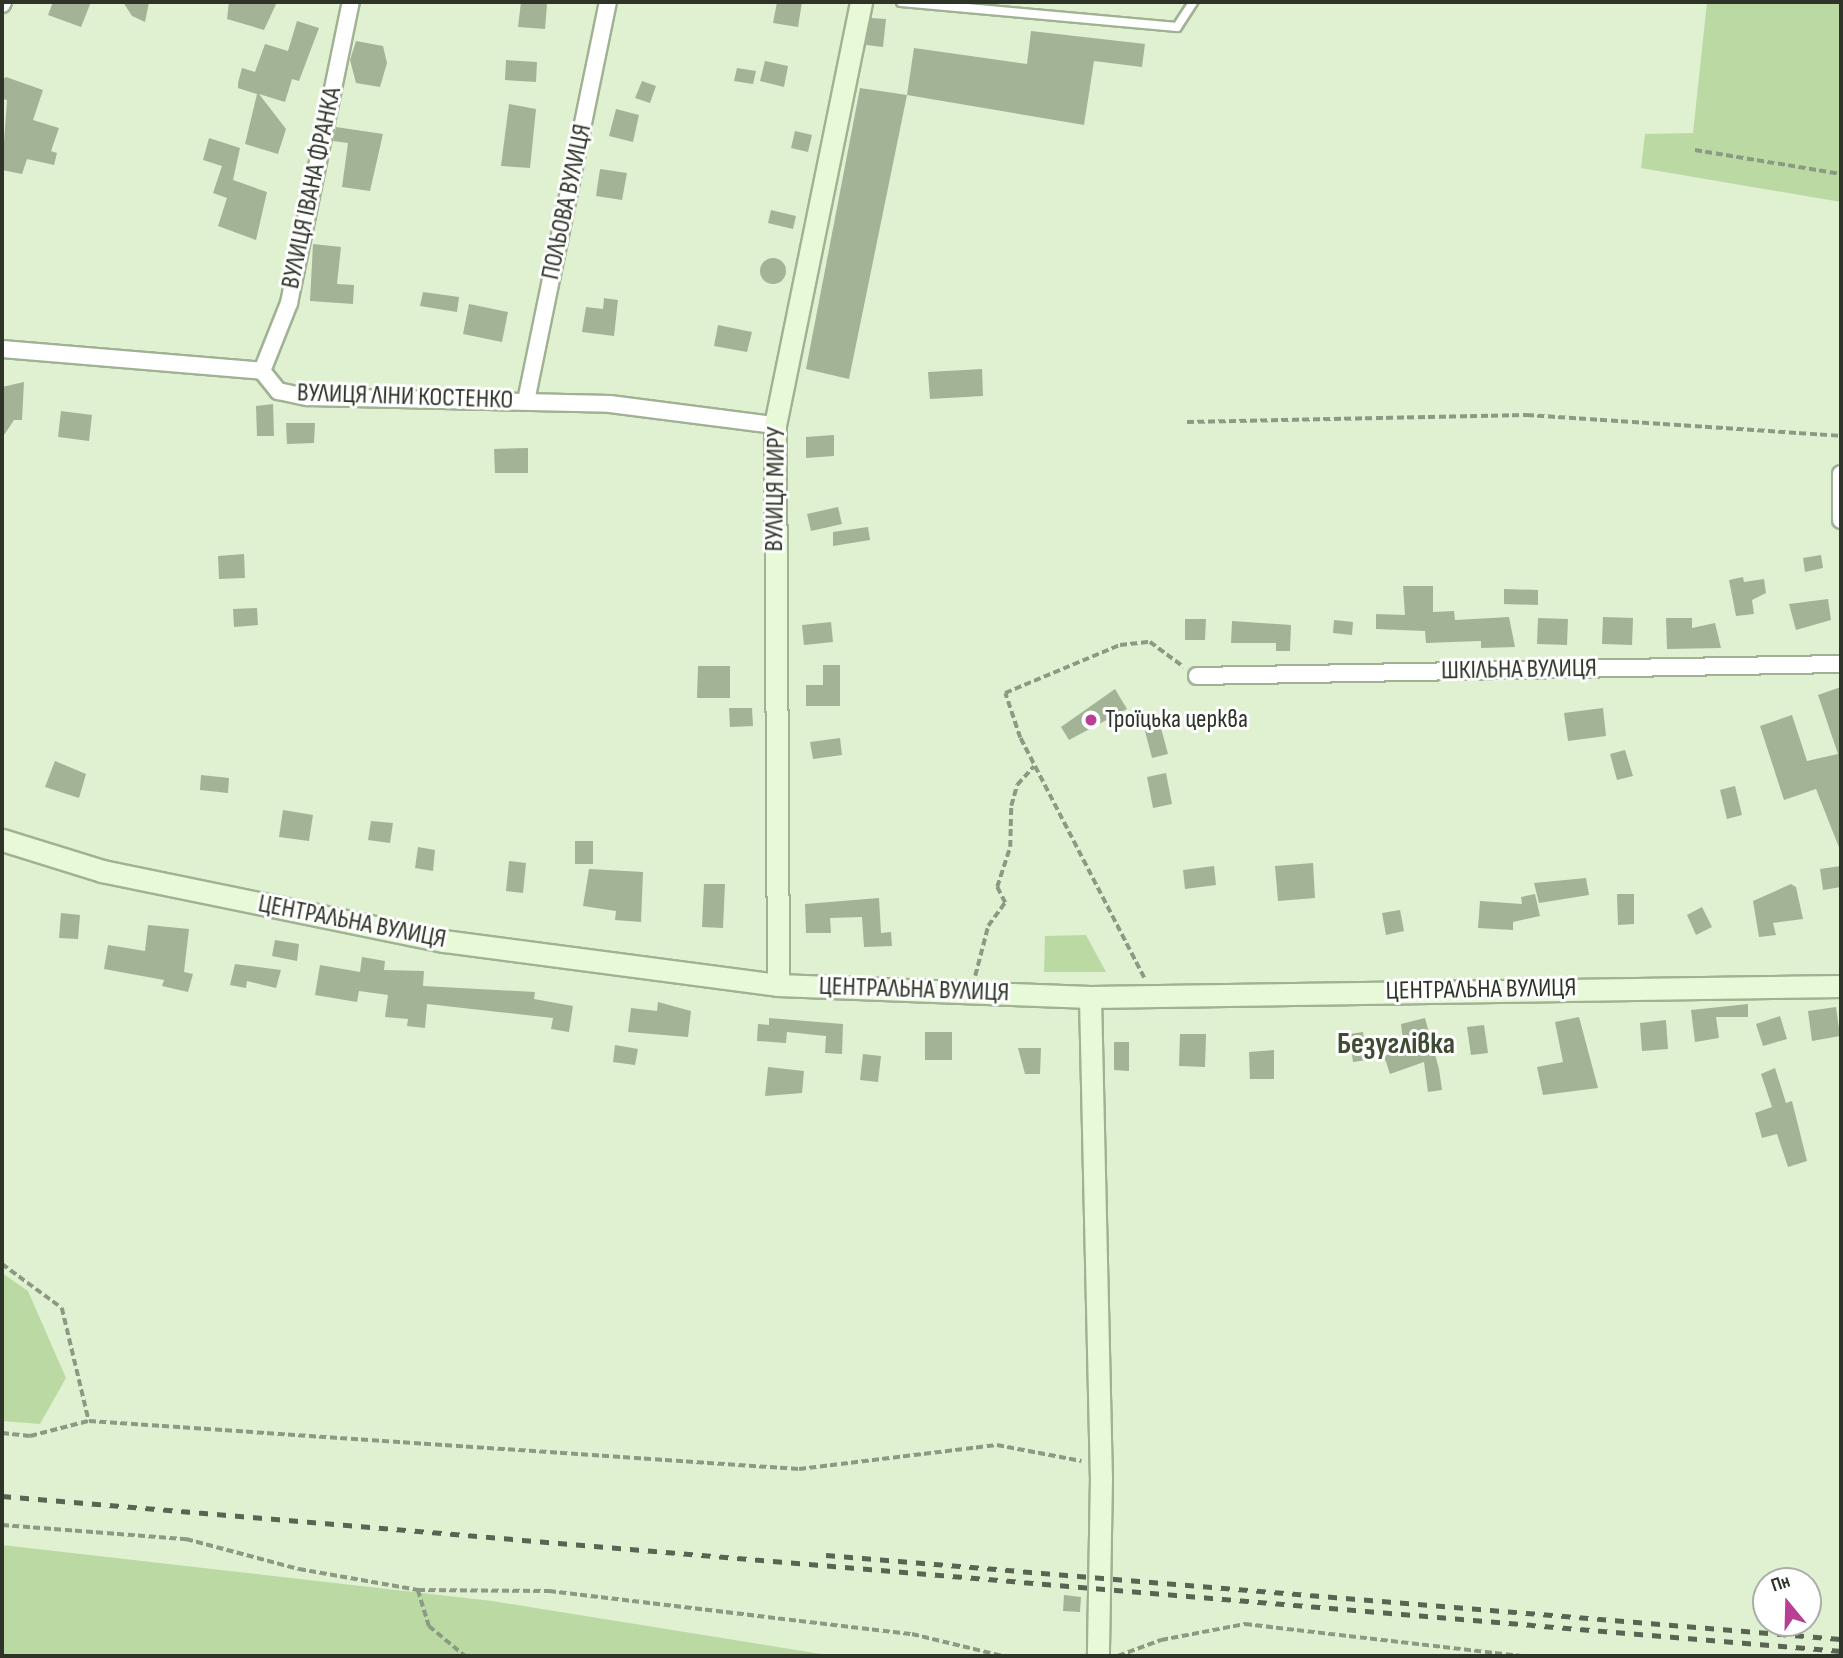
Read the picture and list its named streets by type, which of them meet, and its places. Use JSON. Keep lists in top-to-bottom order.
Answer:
{
  "streets": {
    "street": [
      "ВУЛИЦЯ ІВАНА ФРАНКА",
      "ПОЛЬОВА ВУЛИЦЯ",
      "ВУЛИЦЯ ЛІНИ КОСТЕНКО",
      "ВУЛИЦЯ МИРУ",
      "ШКІЛЬНА ВУЛИЦЯ",
      "ЦЕНТРАЛЬНА ВУЛИЦЯ"
    ]
  },
  "crossings": [
    ["ВУЛИЦЯ ІВАНА ФРАНКА", "ВУЛИЦЯ ЛІНИ КОСТЕНКО"],
    ["ПОЛЬОВА ВУЛИЦЯ", "ВУЛИЦЯ ЛІНИ КОСТЕНКО"],
    ["ВУЛИЦЯ ЛІНИ КОСТЕНКО", "ВУЛИЦЯ МИРУ"],
    ["ВУЛИЦЯ МИРУ", "ЦЕНТРАЛЬНА ВУЛИЦЯ"]
  ],
  "districts": ["Безуглівка"],
  "places": ["Троїцька церква"],
  "north": "top"
}
